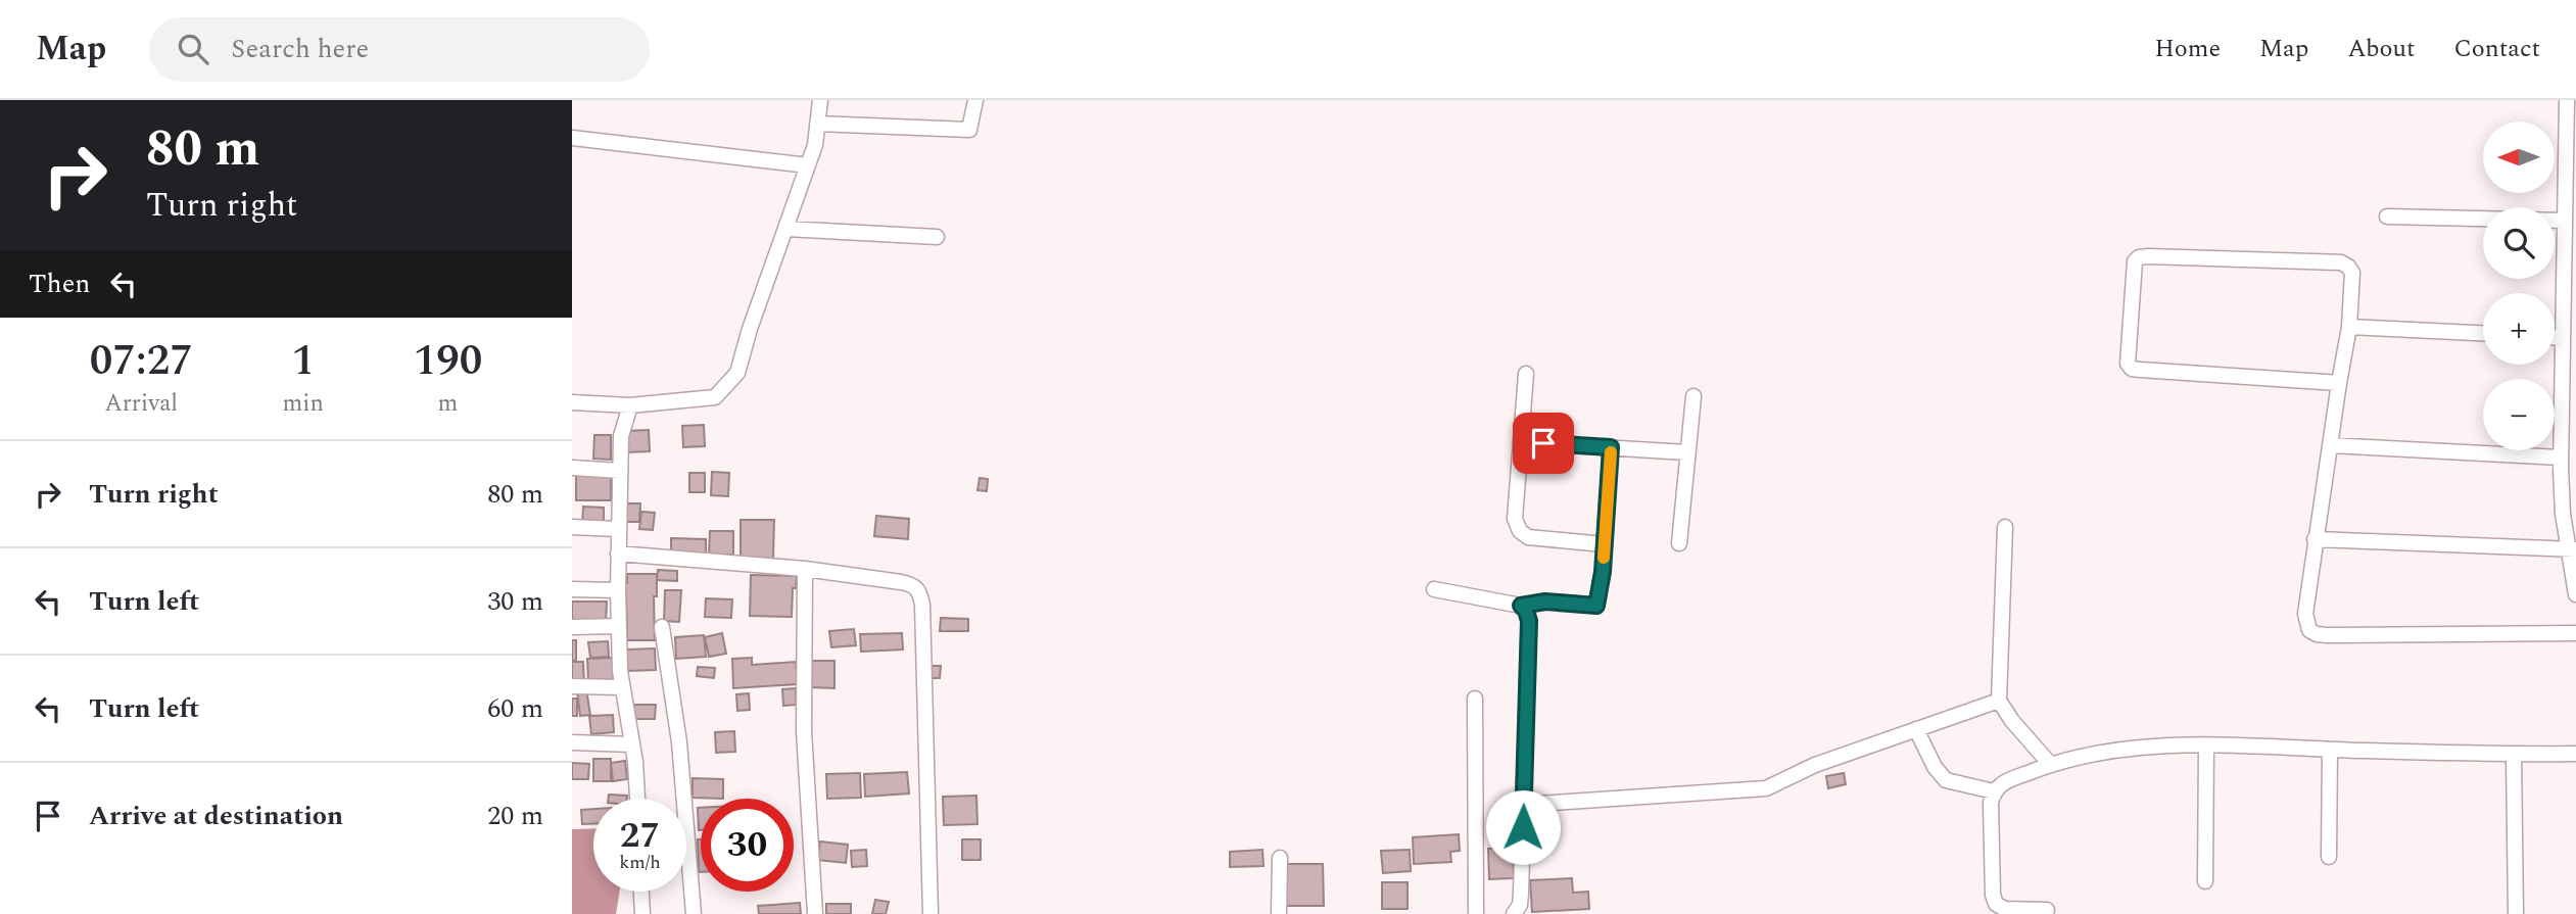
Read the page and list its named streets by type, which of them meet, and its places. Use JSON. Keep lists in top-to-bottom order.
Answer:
{
  "north": "left",
  "page": {
    "header": "Map",
    "search": "Search here",
    "nav": [
      "Home",
      "Map",
      "About",
      "Contact"
    ],
    "turn": ["80 m", "Turn right"],
    "map_buttons": ["+", "−"],
    "then": "Then",
    "eta": [
      "07:27",
      "Arrival",
      "1",
      "min",
      "190",
      "m"
    ],
    "list": [
      {
        "name": "Turn right",
        "value": "80 m"
      },
      {
        "name": "Turn left",
        "value": "30 m"
      },
      {
        "name": "Turn left",
        "value": "60 m"
      },
      {
        "name": "Arrive at destination",
        "value": "20 m"
      }
    ],
    "speed": "27 km/h",
    "limit": "30"
  }
}
